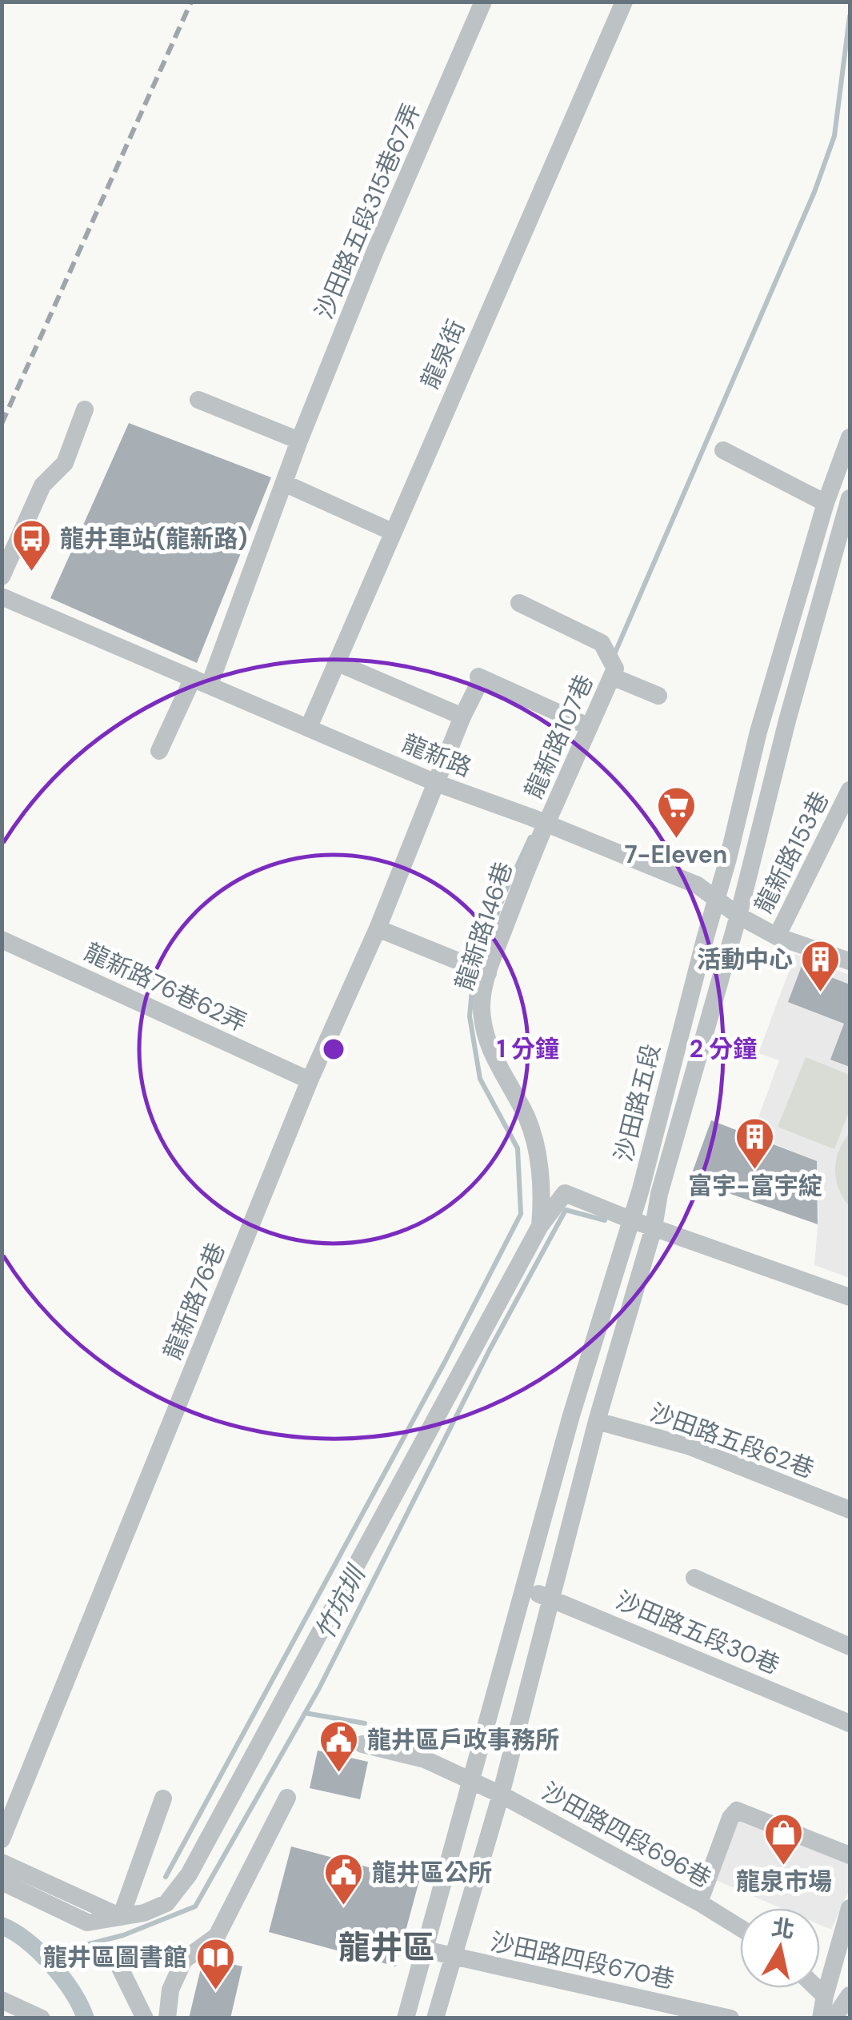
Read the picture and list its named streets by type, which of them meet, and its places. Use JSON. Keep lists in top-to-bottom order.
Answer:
{
  "streets": {
    "street": [
      "沙田路五段315巷67弄",
      "龍泉街",
      "龍新路107巷",
      "龍新路",
      "龍新路153巷",
      "龍新路146巷",
      "龍新路76巷62弄",
      "沙田路五段",
      "龍新路76巷",
      "沙田路五段62巷",
      "沙田路五段30巷",
      "沙田路四段696巷",
      "沙田路四段670巷"
    ]
  },
  "crossings": [
    ["沙田路五段315巷67弄", "龍新路"],
    ["龍泉街", "龍新路"],
    ["龍新路107巷", "龍新路"],
    ["龍新路107巷", "龍新路146巷"],
    ["龍新路107巷", "龍新路76巷"],
    ["龍新路", "龍新路153巷"],
    ["龍新路", "龍新路146巷"],
    ["龍新路", "沙田路五段"],
    ["龍新路", "龍新路76巷"],
    ["龍新路76巷62弄", "龍新路76巷"],
    ["沙田路五段", "沙田路五段62巷"],
    ["沙田路五段", "沙田路五段30巷"],
    ["沙田路五段", "沙田路四段696巷"],
    ["沙田路五段", "沙田路四段670巷"]
  ],
  "districts": ["龍井區"],
  "water": ["竹坑圳"],
  "places": {
    "bus stop": ["龍井車站(龍新路)"],
    "supermarket": ["7-Eleven"],
    "building": ["活動中心", "富宇-富宇綻"],
    "public building": ["龍井區戶政事務所", "龍井區公所"],
    "shop": ["龍泉市場"],
    "library": ["龍井區圖書館"]
  },
  "north": "top",
  "rings": ["1 分鐘", "2 分鐘"]
}
